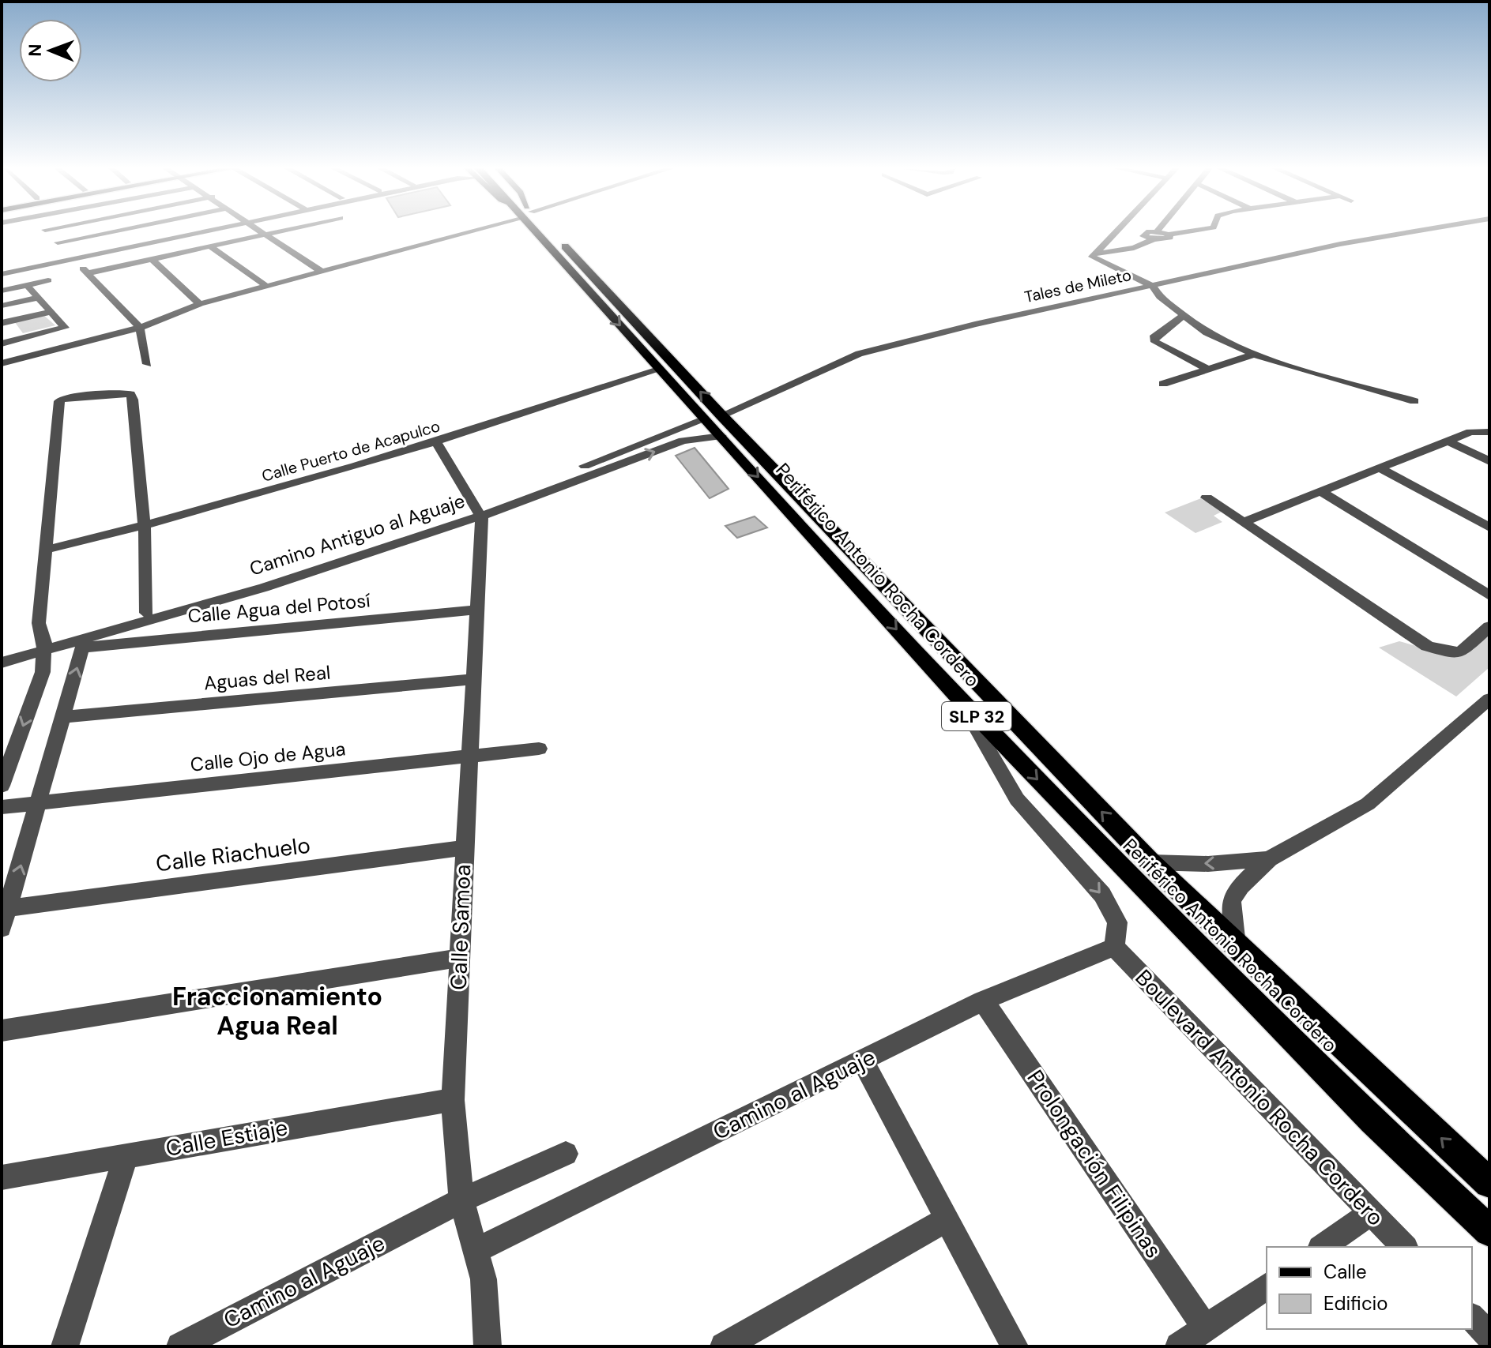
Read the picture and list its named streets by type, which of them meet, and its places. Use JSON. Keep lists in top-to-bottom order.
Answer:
{
  "streets": {
    "highway": ["Periférico Antonio Rocha Cordero", "SLP 32"],
    "street": [
      "Tales de Mileto",
      "Calle Puerto de Acapulco",
      "Camino Antiguo al Aguaje",
      "Calle Agua del Potosí",
      "Aguas del Real",
      "Calle Ojo de Agua",
      "Calle Riachuelo",
      "Calle Samoa",
      "Camino al Aguaje",
      "Boulevard Antonio Rocha Cordero",
      "Calle Estiaje",
      "Prolongación Filipinas"
    ]
  },
  "crossings": [
    ["Tales de Mileto", "Camino Antiguo al Aguaje"],
    ["Tales de Mileto", "Periférico Antonio Rocha Cordero"],
    ["Calle Puerto de Acapulco", "Periférico Antonio Rocha Cordero"],
    ["Camino Antiguo al Aguaje", "Periférico Antonio Rocha Cordero"],
    ["Camino Antiguo al Aguaje", "Calle Agua del Potosí"],
    ["Camino Antiguo al Aguaje", "Calle Samoa"],
    ["Calle Agua del Potosí", "Calle Samoa"],
    ["Aguas del Real", "Calle Samoa"],
    ["Calle Ojo de Agua", "Calle Samoa"],
    ["Calle Riachuelo", "Calle Samoa"],
    ["Calle Samoa", "Camino al Aguaje"],
    ["Calle Samoa", "Calle Estiaje"],
    ["Camino al Aguaje", "Boulevard Antonio Rocha Cordero"],
    ["Camino al Aguaje", "Prolongación Filipinas"]
  ],
  "districts": ["Fraccionamiento Agua Real"],
  "legend": ["Calle", "Edificio"],
  "north": "left"
}
